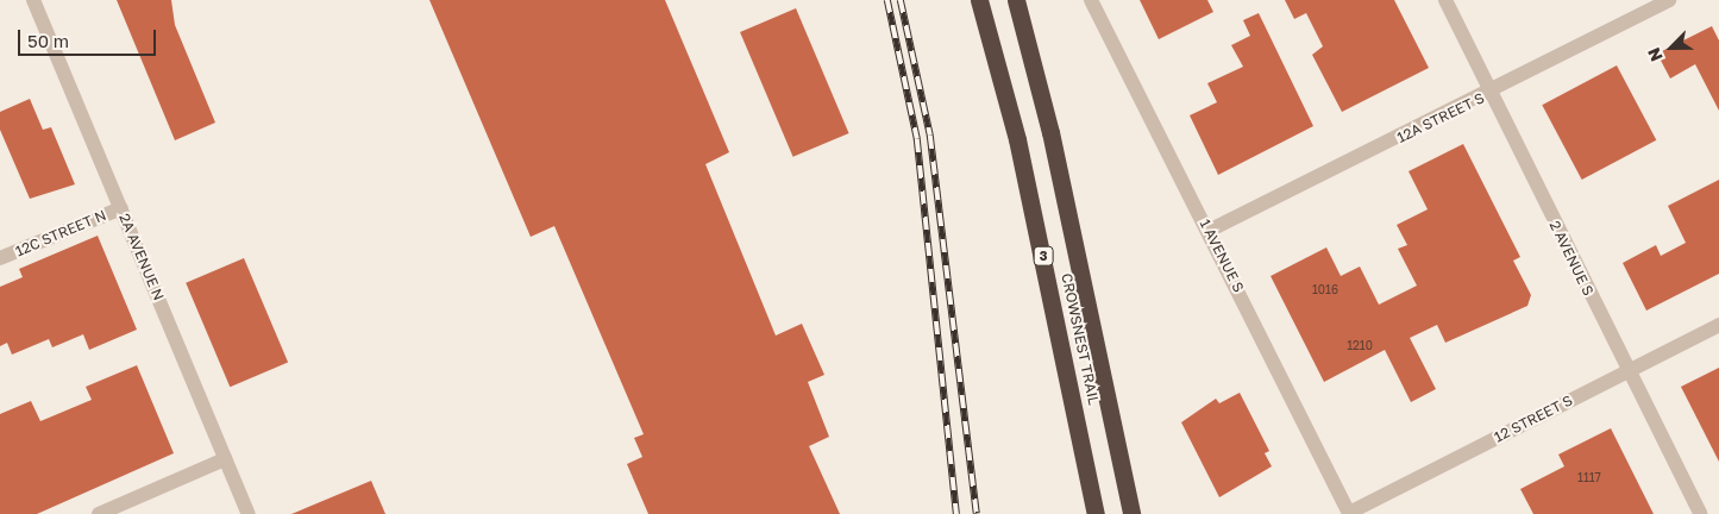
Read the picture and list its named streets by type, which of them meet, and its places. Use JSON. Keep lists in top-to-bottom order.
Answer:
{
  "streets": {
    "highway": ["3", "CROWSNEST TRAIL"],
    "street": [
      "12A STREET S",
      "12C STREET N",
      "1 AVENUE S",
      "2A AVENUE N",
      "2 AVENUE S",
      "12 STREET S"
    ]
  },
  "crossings": [
    ["12A STREET S", "1 AVENUE S"],
    ["12A STREET S", "2 AVENUE S"],
    ["12C STREET N", "2A AVENUE N"],
    ["1 AVENUE S", "12 STREET S"],
    ["2 AVENUE S", "12 STREET S"]
  ],
  "house_numbers": ["1016", "1210", "1117"],
  "scale_bar": "50 m",
  "north": "bottom left"
}
